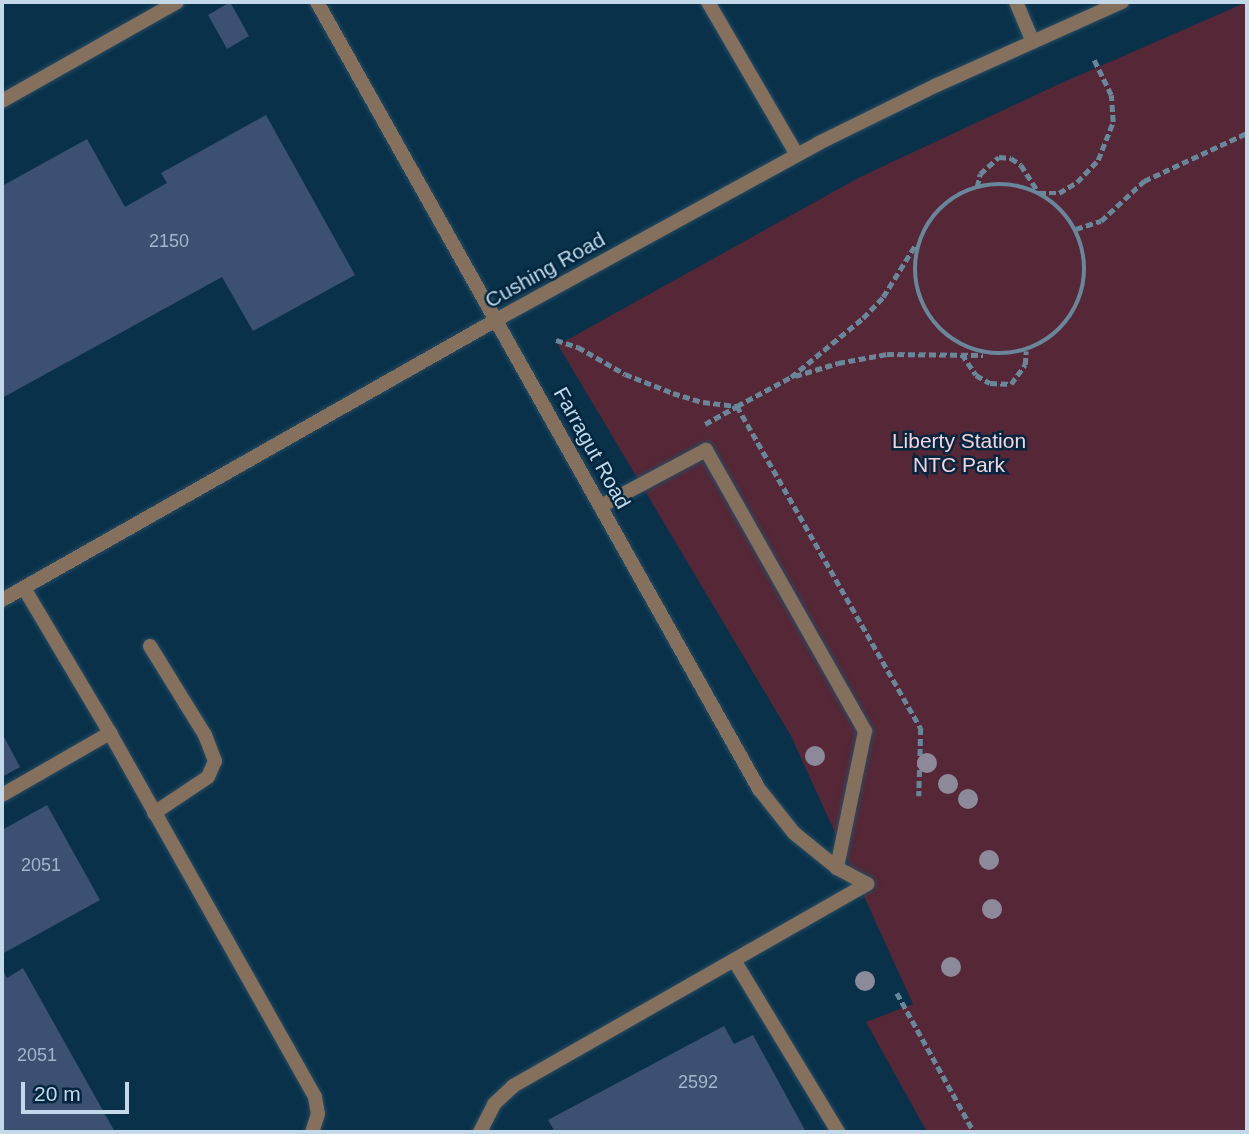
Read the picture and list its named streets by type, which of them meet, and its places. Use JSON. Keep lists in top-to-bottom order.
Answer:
{
  "streets": {
    "street": ["Cushing Road", "Farragut Road"]
  },
  "crossings": [
    ["Cushing Road", "Farragut Road"]
  ],
  "parks": ["Liberty Station NTC Park"],
  "house_numbers": [
    "2150",
    "2051",
    "2051",
    "2592"
  ],
  "scale_bar": "20 m"
}
